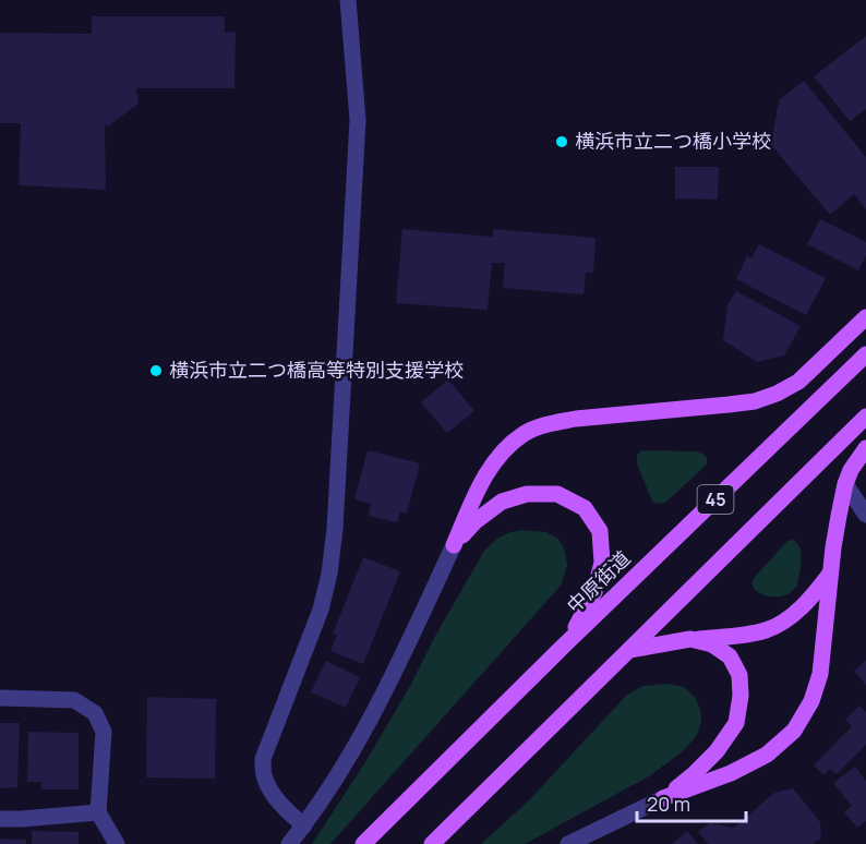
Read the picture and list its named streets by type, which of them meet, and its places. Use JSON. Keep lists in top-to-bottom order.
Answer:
{
  "streets": {
    "main road": ["45", "中原街道"]
  },
  "places": ["横浜市立二つ橋小学校", "横浜市立二つ橋高等特別支援学校"],
  "scale_bar": "20 m"
}
